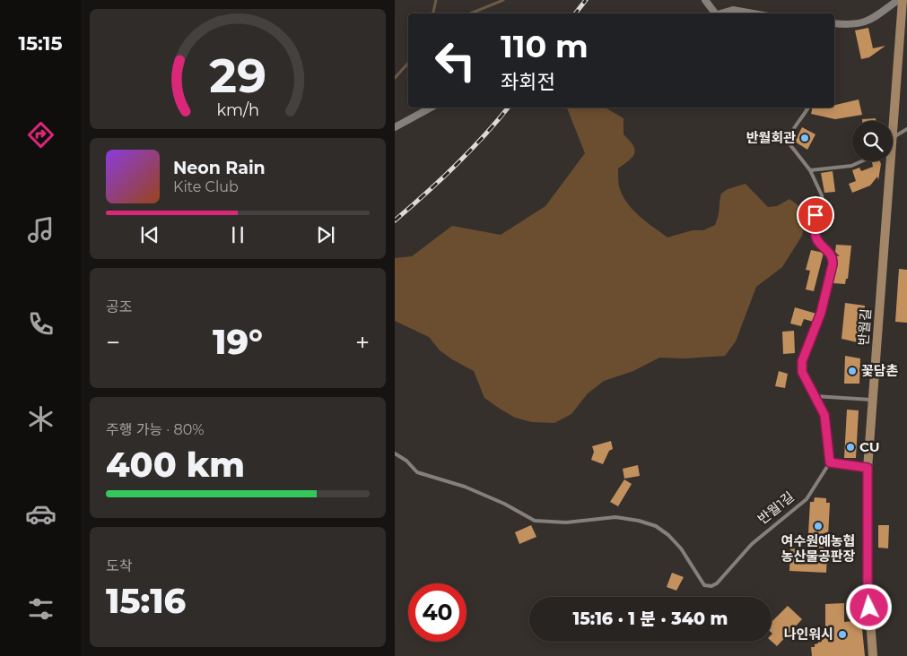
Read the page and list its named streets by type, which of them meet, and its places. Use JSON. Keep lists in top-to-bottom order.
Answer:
{
  "streets": {
    "street": ["반월길"],
    "lane": ["반월1길"]
  },
  "places": [
    "반월회관",
    "꽃담촌",
    "CU",
    "여수원예농협 농산물공판장",
    "나인워시"
  ],
  "page": {
    "tabs": "15:15",
    "turn": ["110 m", "좌회전"],
    "song": ["Neon Rain", "Kite Club"],
    "tile": [
      "공조",
      ["주행 가능 · 80%", "400 km"],
      ["도착", "15:16"]
    ],
    "heat": ["−", "19°", "+"],
    "limit": "40",
    "trip": "15:16 · 1 분 · 340 m",
    "gauge": ["29", "km/h"]
  }
}
